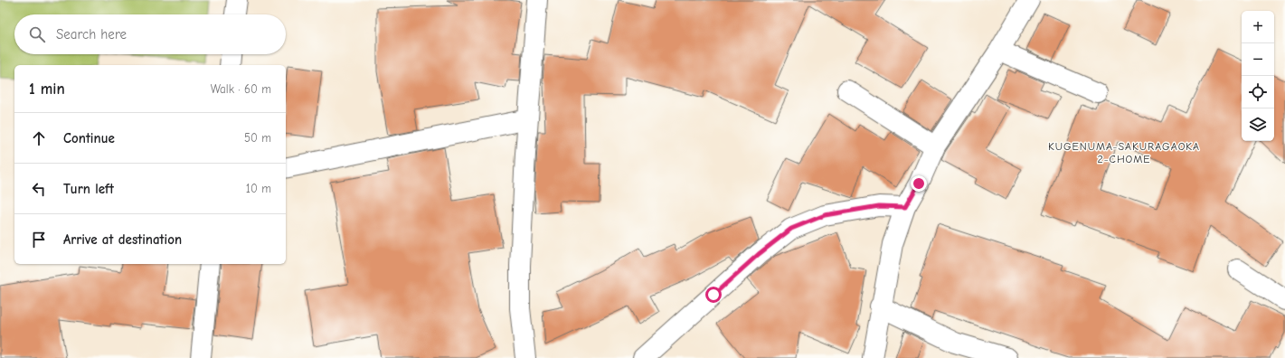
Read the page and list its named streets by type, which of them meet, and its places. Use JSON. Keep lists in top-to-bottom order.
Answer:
{
  "districts": ["KUGENUMA-SAKURAGAOKA 2-CHOME"],
  "page": {
    "map_buttons": ["+", "−"],
    "search": "Search here",
    "heading": ["1 min", "Walk · 60 m"],
    "list": [
      ["Continue", "50 m"],
      ["Turn left", "10 m"],
      "Arrive at destination"
    ]
  }
}
